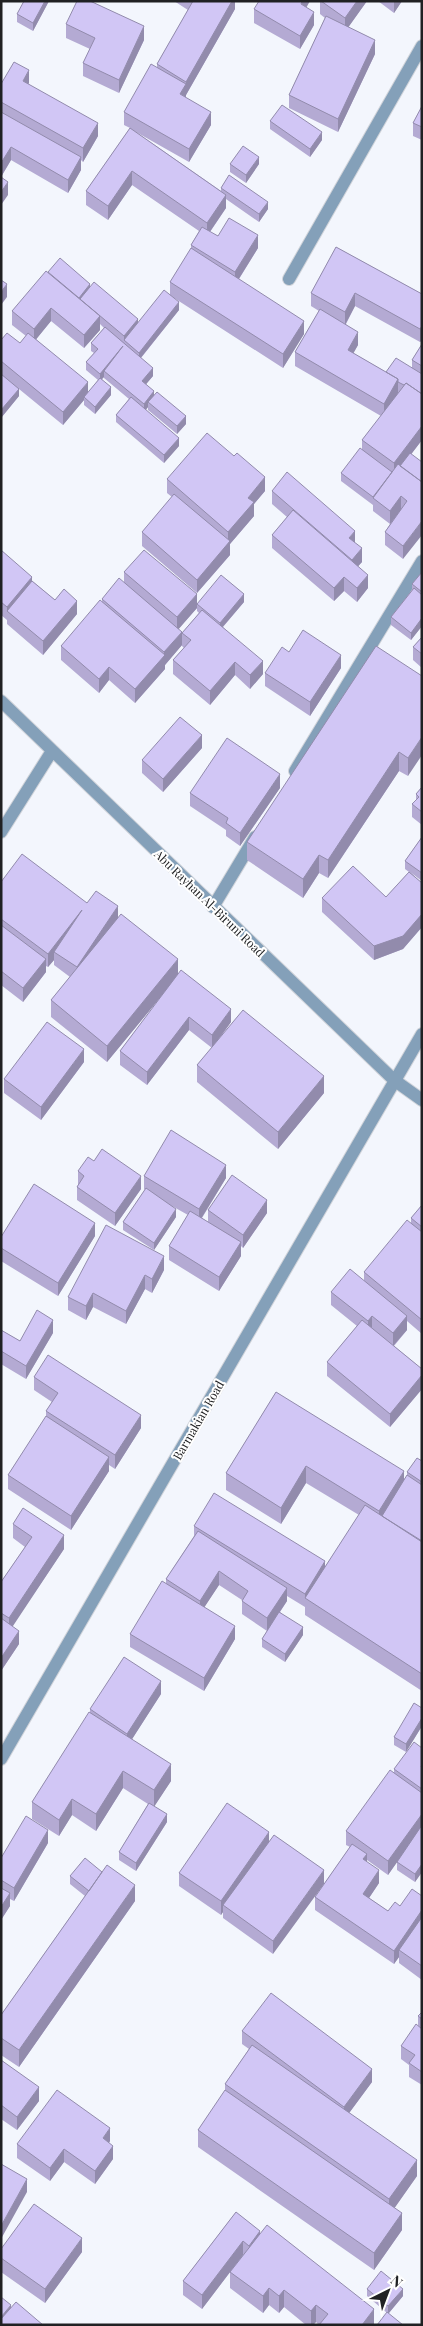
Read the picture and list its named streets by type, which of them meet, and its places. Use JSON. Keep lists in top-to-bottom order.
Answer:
{
  "streets": {
    "street": ["Abu Rayhan Al-Biruni Road", "Barmakian Road"]
  },
  "crossings": [
    ["Abu Rayhan Al-Biruni Road", "Barmakian Road"]
  ],
  "north": "top right"
}
